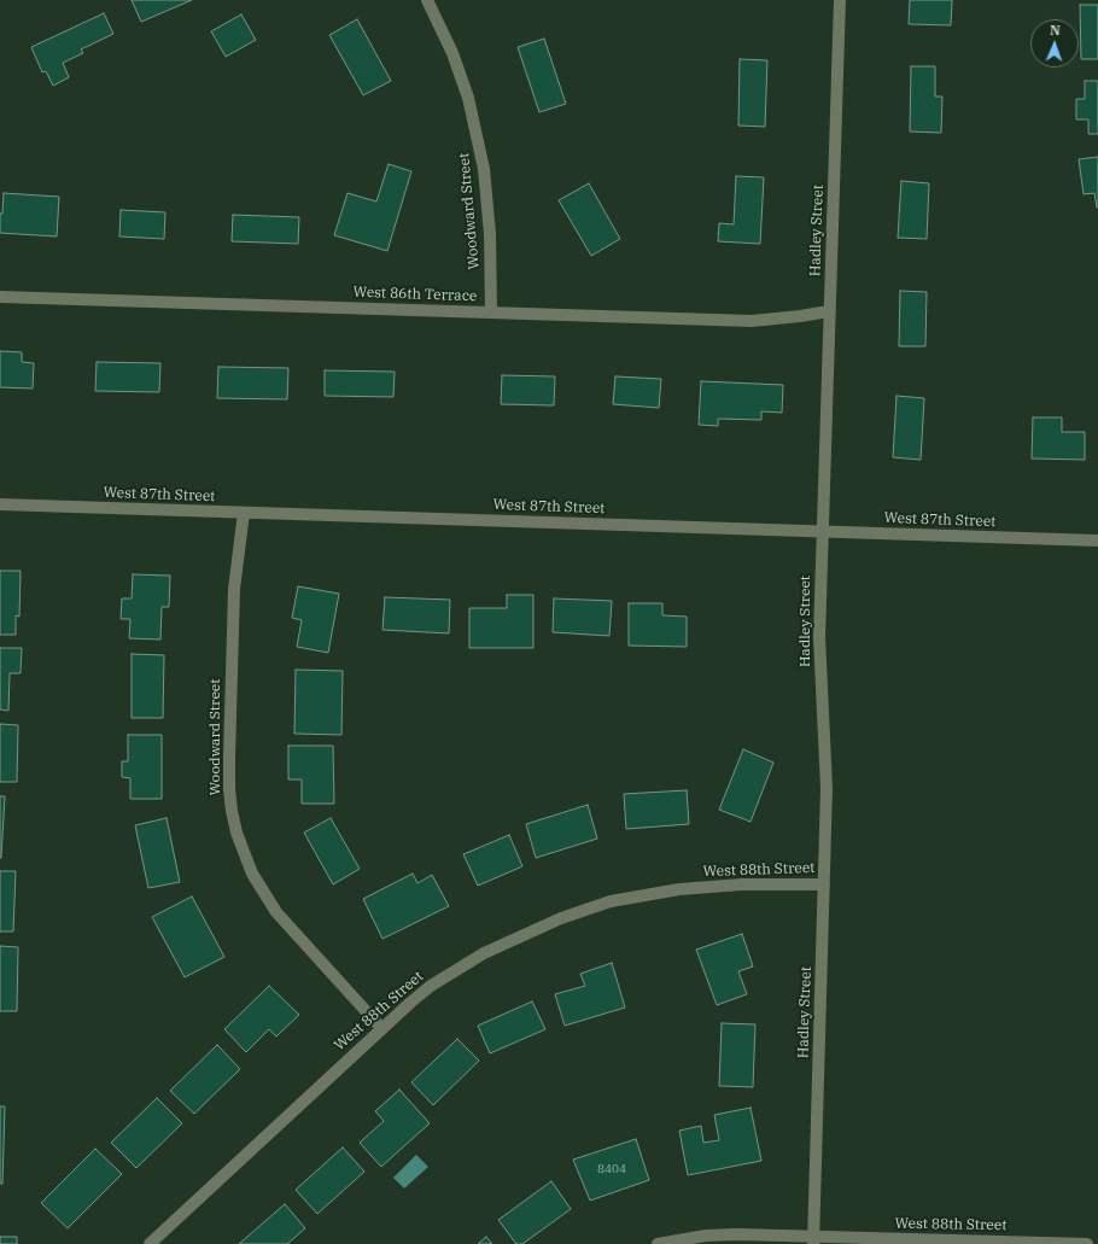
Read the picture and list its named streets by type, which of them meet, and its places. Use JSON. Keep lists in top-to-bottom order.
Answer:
{
  "streets": {
    "street": [
      "Woodward Street",
      "Hadley Street",
      "West 86th Terrace",
      "West 87th Street",
      "West 88th Street"
    ]
  },
  "crossings": [
    ["Woodward Street", "West 86th Terrace"],
    ["Woodward Street", "West 87th Street"],
    ["Woodward Street", "West 88th Street"],
    ["Hadley Street", "West 86th Terrace"],
    ["Hadley Street", "West 87th Street"],
    ["Hadley Street", "West 88th Street"]
  ],
  "house_numbers": ["8404"],
  "north": "top"
}
